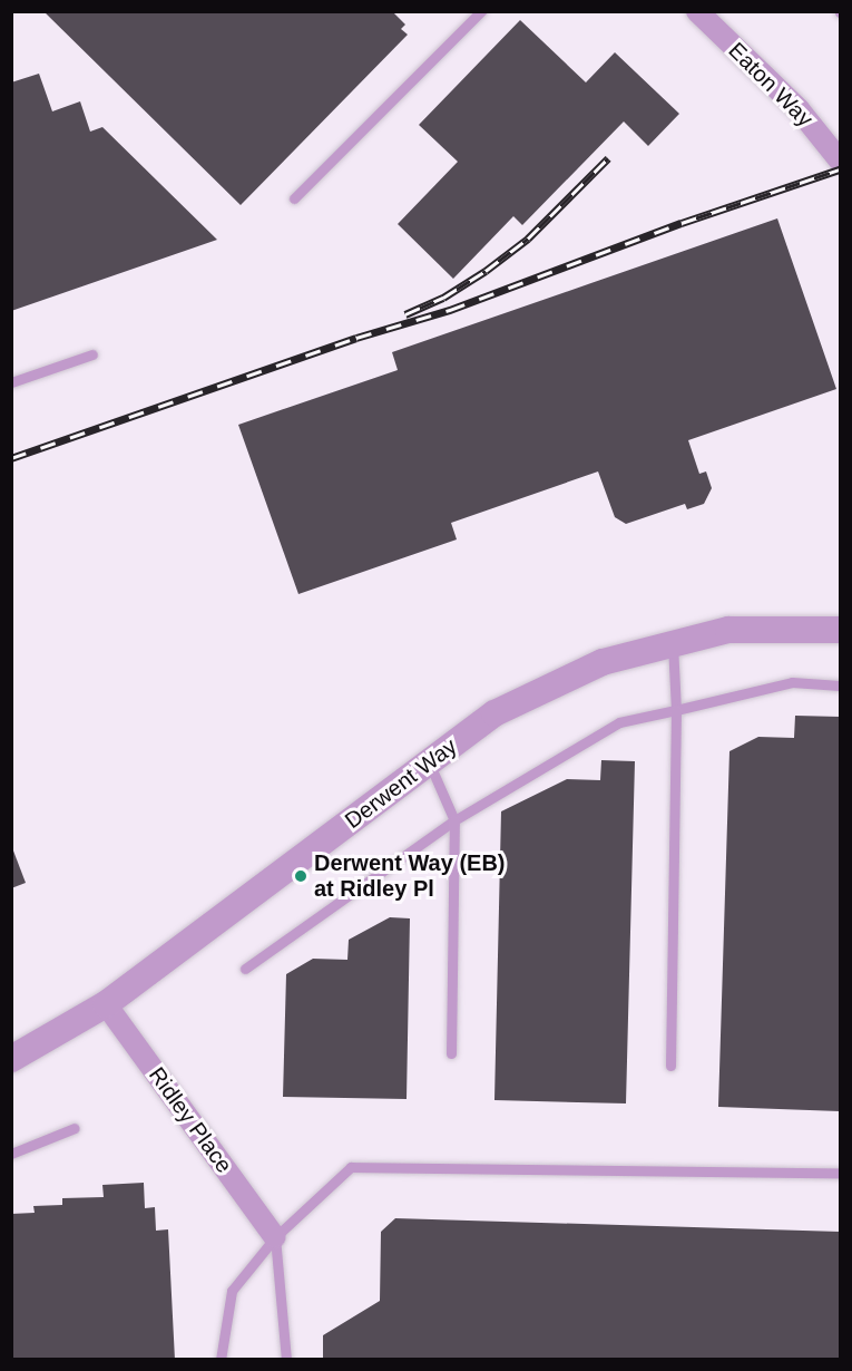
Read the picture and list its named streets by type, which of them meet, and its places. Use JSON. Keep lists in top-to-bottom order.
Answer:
{
  "streets": {
    "street": ["Eaton Way", "Derwent Way", "Ridley Place"]
  },
  "crossings": [
    ["Derwent Way", "Ridley Place"]
  ],
  "places": ["Derwent Way (EB) at Ridley Pl"]
}
